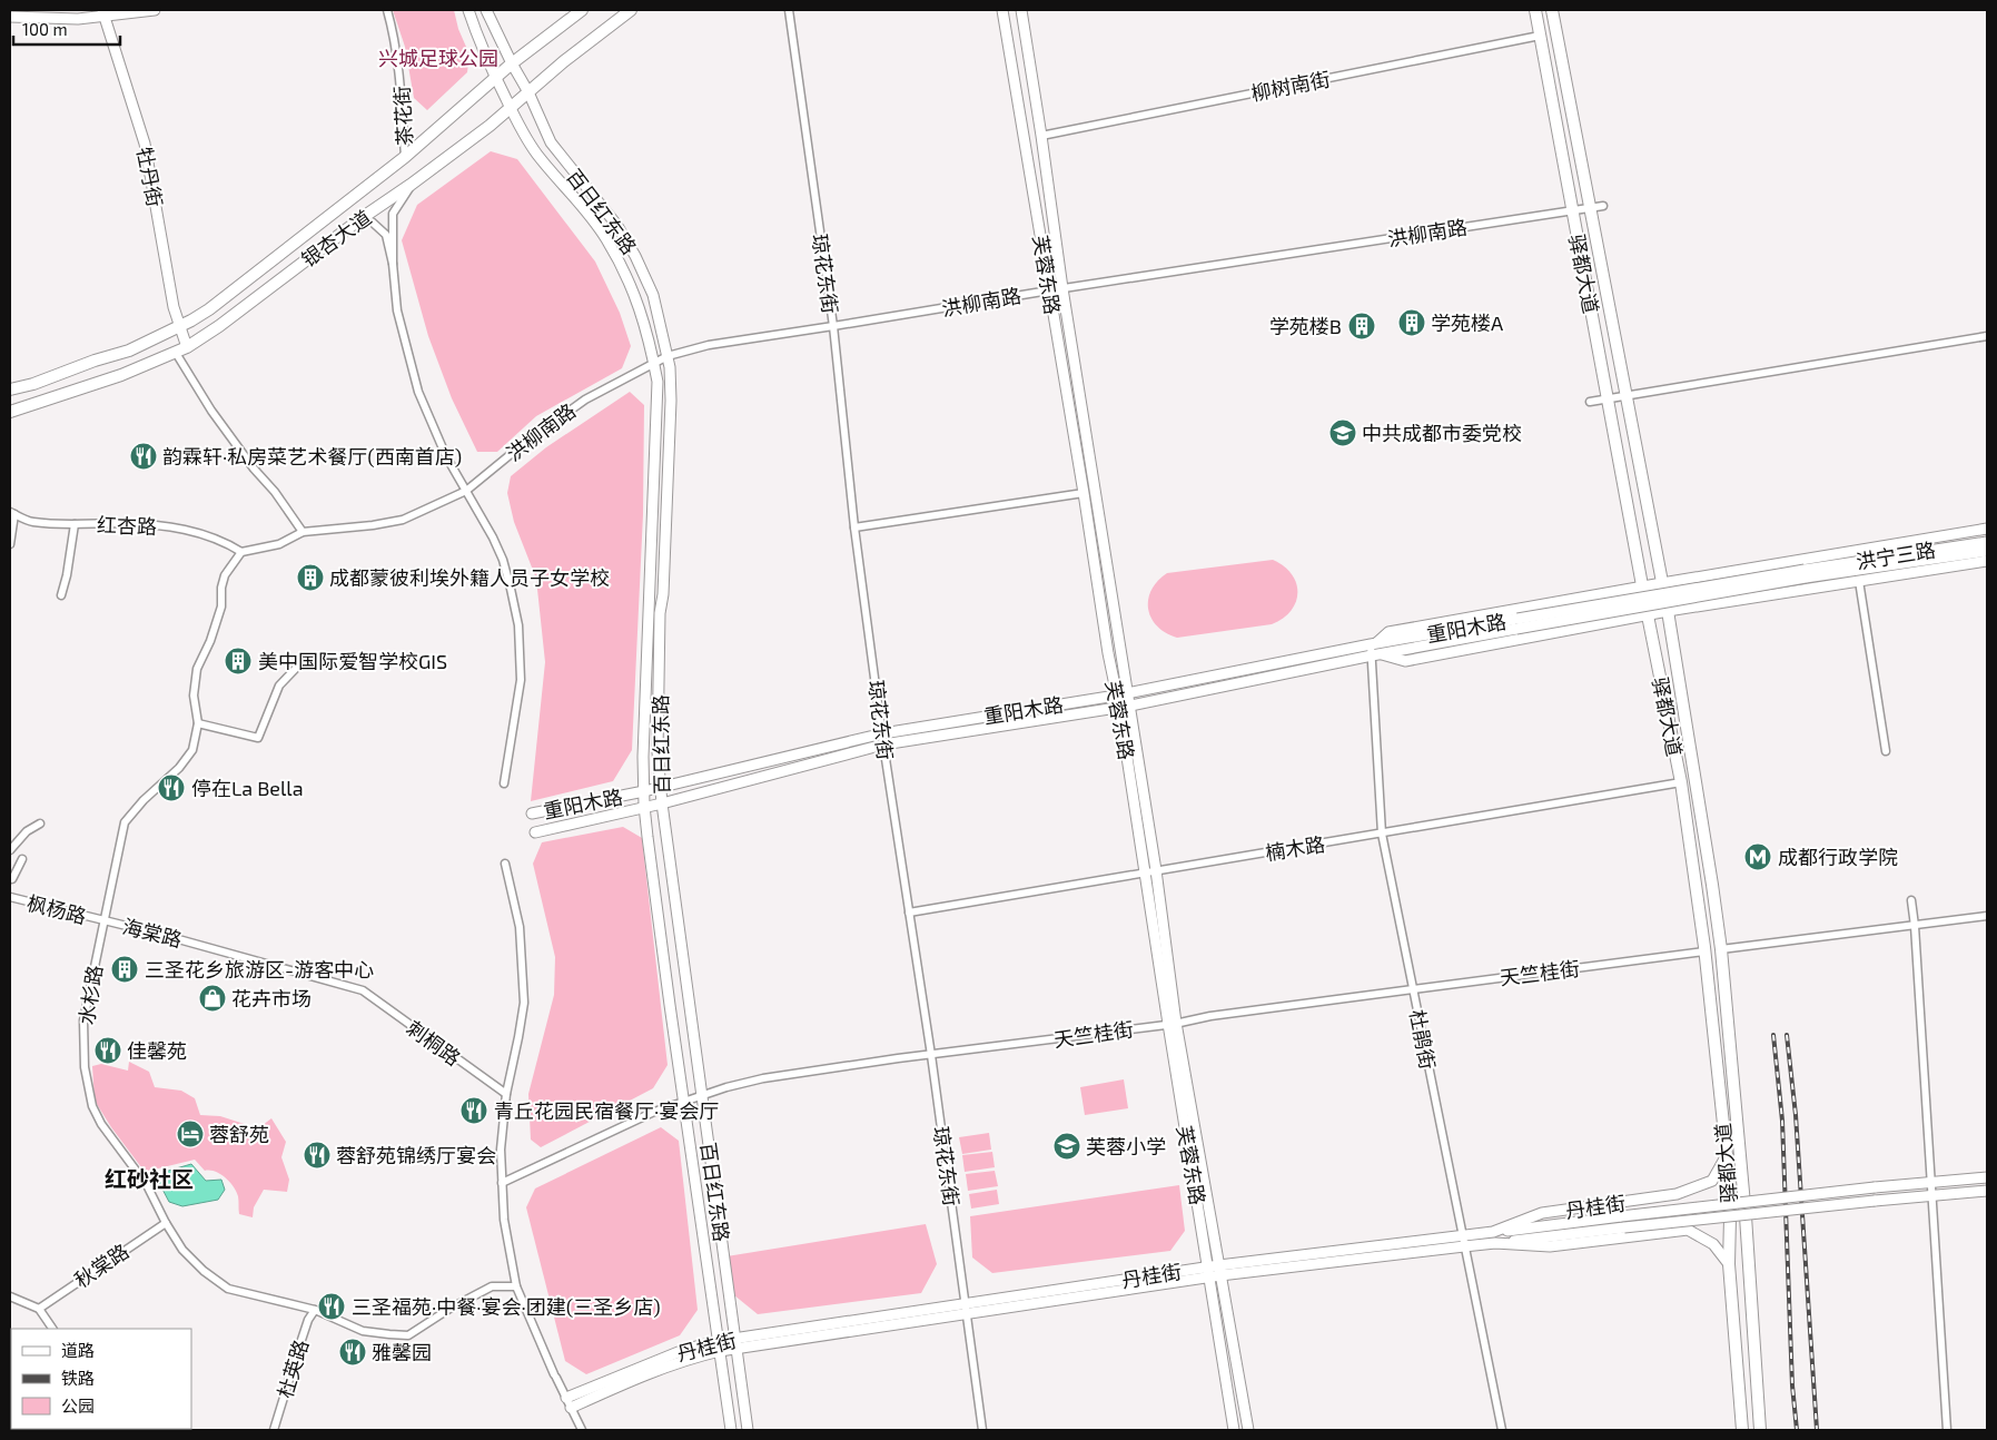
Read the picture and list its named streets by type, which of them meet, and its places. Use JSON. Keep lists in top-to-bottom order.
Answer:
{
  "streets": {
    "main road": ["银杏大道", "驿都大道"],
    "street": [
      "柳树南街",
      "茶花街",
      "牡丹街",
      "百日红东路",
      "洪柳南路",
      "琼花东街",
      "芙蓉东路",
      "红杏路",
      "洪宁三路",
      "重阳木路",
      "楠木路",
      "枫杨路",
      "海棠路",
      "天竺桂街",
      "水杉路",
      "杜鹃街",
      "刺桐路",
      "丹桂街",
      "秋棠路",
      "杜英路"
    ]
  },
  "crossings": [
    ["柳树南街", "驿都大道"],
    ["柳树南街", "芙蓉东路"],
    ["茶花街", "银杏大道"],
    ["牡丹街", "银杏大道"],
    ["百日红东路", "洪柳南路"],
    ["百日红东路", "银杏大道"],
    ["百日红东路", "重阳木路"],
    ["百日红东路", "天竺桂街"],
    ["百日红东路", "丹桂街"],
    ["洪柳南路", "琼花东街"],
    ["洪柳南路", "驿都大道"],
    ["洪柳南路", "芙蓉东路"],
    ["琼花东街", "重阳木路"],
    ["琼花东街", "楠木路"],
    ["琼花东街", "天竺桂街"],
    ["琼花东街", "丹桂街"],
    ["驿都大道", "楠木路"],
    ["驿都大道", "天竺桂街"],
    ["驿都大道", "丹桂街"],
    ["芙蓉东路", "重阳木路"],
    ["芙蓉东路", "楠木路"],
    ["芙蓉东路", "天竺桂街"],
    ["芙蓉东路", "丹桂街"],
    ["红杏路", "水杉路"],
    ["重阳木路", "杜鹃街"],
    ["楠木路", "杜鹃街"],
    ["枫杨路", "海棠路"],
    ["枫杨路", "水杉路"],
    ["海棠路", "水杉路"],
    ["海棠路", "刺桐路"],
    ["天竺桂街", "杜鹃街"],
    ["水杉路", "秋棠路"],
    ["水杉路", "杜英路"],
    ["杜鹃街", "丹桂街"]
  ],
  "districts": ["红砂社区"],
  "parks": ["兴城足球公园"],
  "places": {
    "building": [
      "学苑楼A",
      "学苑楼B",
      "成都蒙彼利埃外籍人员子女学校",
      "美中国际爱智学校GIS",
      "三圣花乡旅游区-游客中心"
    ],
    "school or university": ["中共成都市委党校", "芙蓉小学"],
    "restaurant": [
      "韵霖轩·私房菜艺术餐厅(西南首店)",
      "停在La Bella",
      "佳馨苑",
      "青丘花园民宿餐厅·宴会厅",
      "蓉舒苑锦绣厅宴会",
      "三圣福苑·中餐·宴会·团建(三圣乡店)",
      "雅馨园"
    ],
    "metro station": ["成都行政学院"],
    "shop": ["花卉市场"],
    "hotel": ["蓉舒苑"]
  },
  "legend": ["道路", "铁路", "公园"],
  "scale_bar": "100 m"
}
